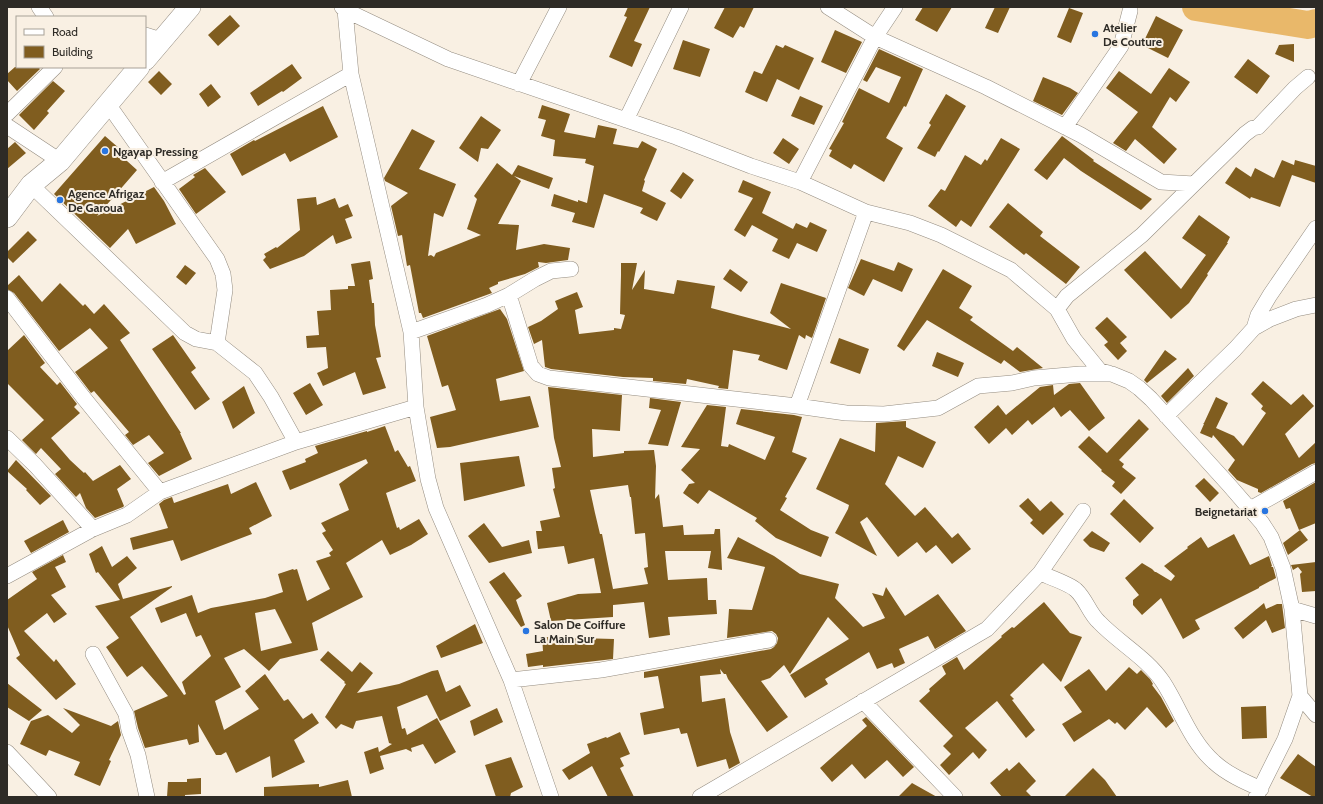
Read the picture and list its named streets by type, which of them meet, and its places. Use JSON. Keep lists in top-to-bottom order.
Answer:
{
  "places": [
    "Atelier De Couture",
    "Ngayap Pressing",
    "Agence Afrigaz De Garoua",
    "Beignetariat",
    "Salon De Coiffure La Main Sur"
  ],
  "legend": ["Road", "Building"]
}
